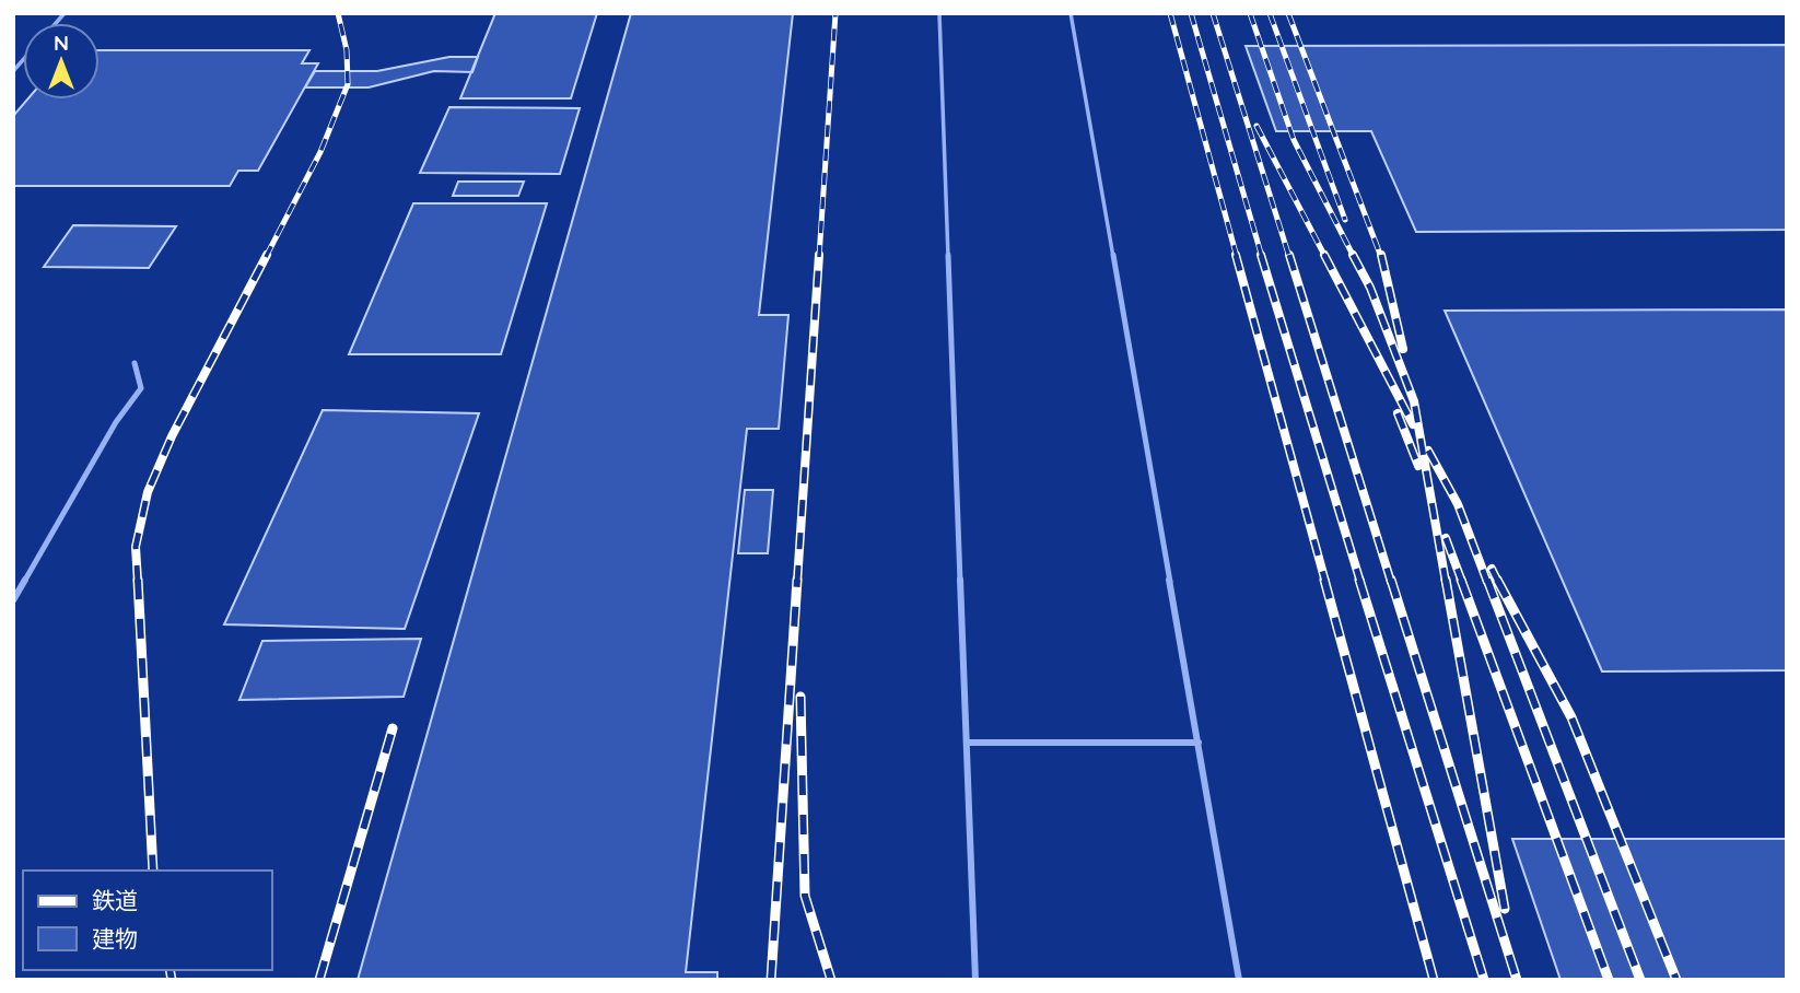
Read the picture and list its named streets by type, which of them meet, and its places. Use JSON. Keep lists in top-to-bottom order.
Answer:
{
  "legend": ["鉄道", "建物"],
  "north": "top"
}
